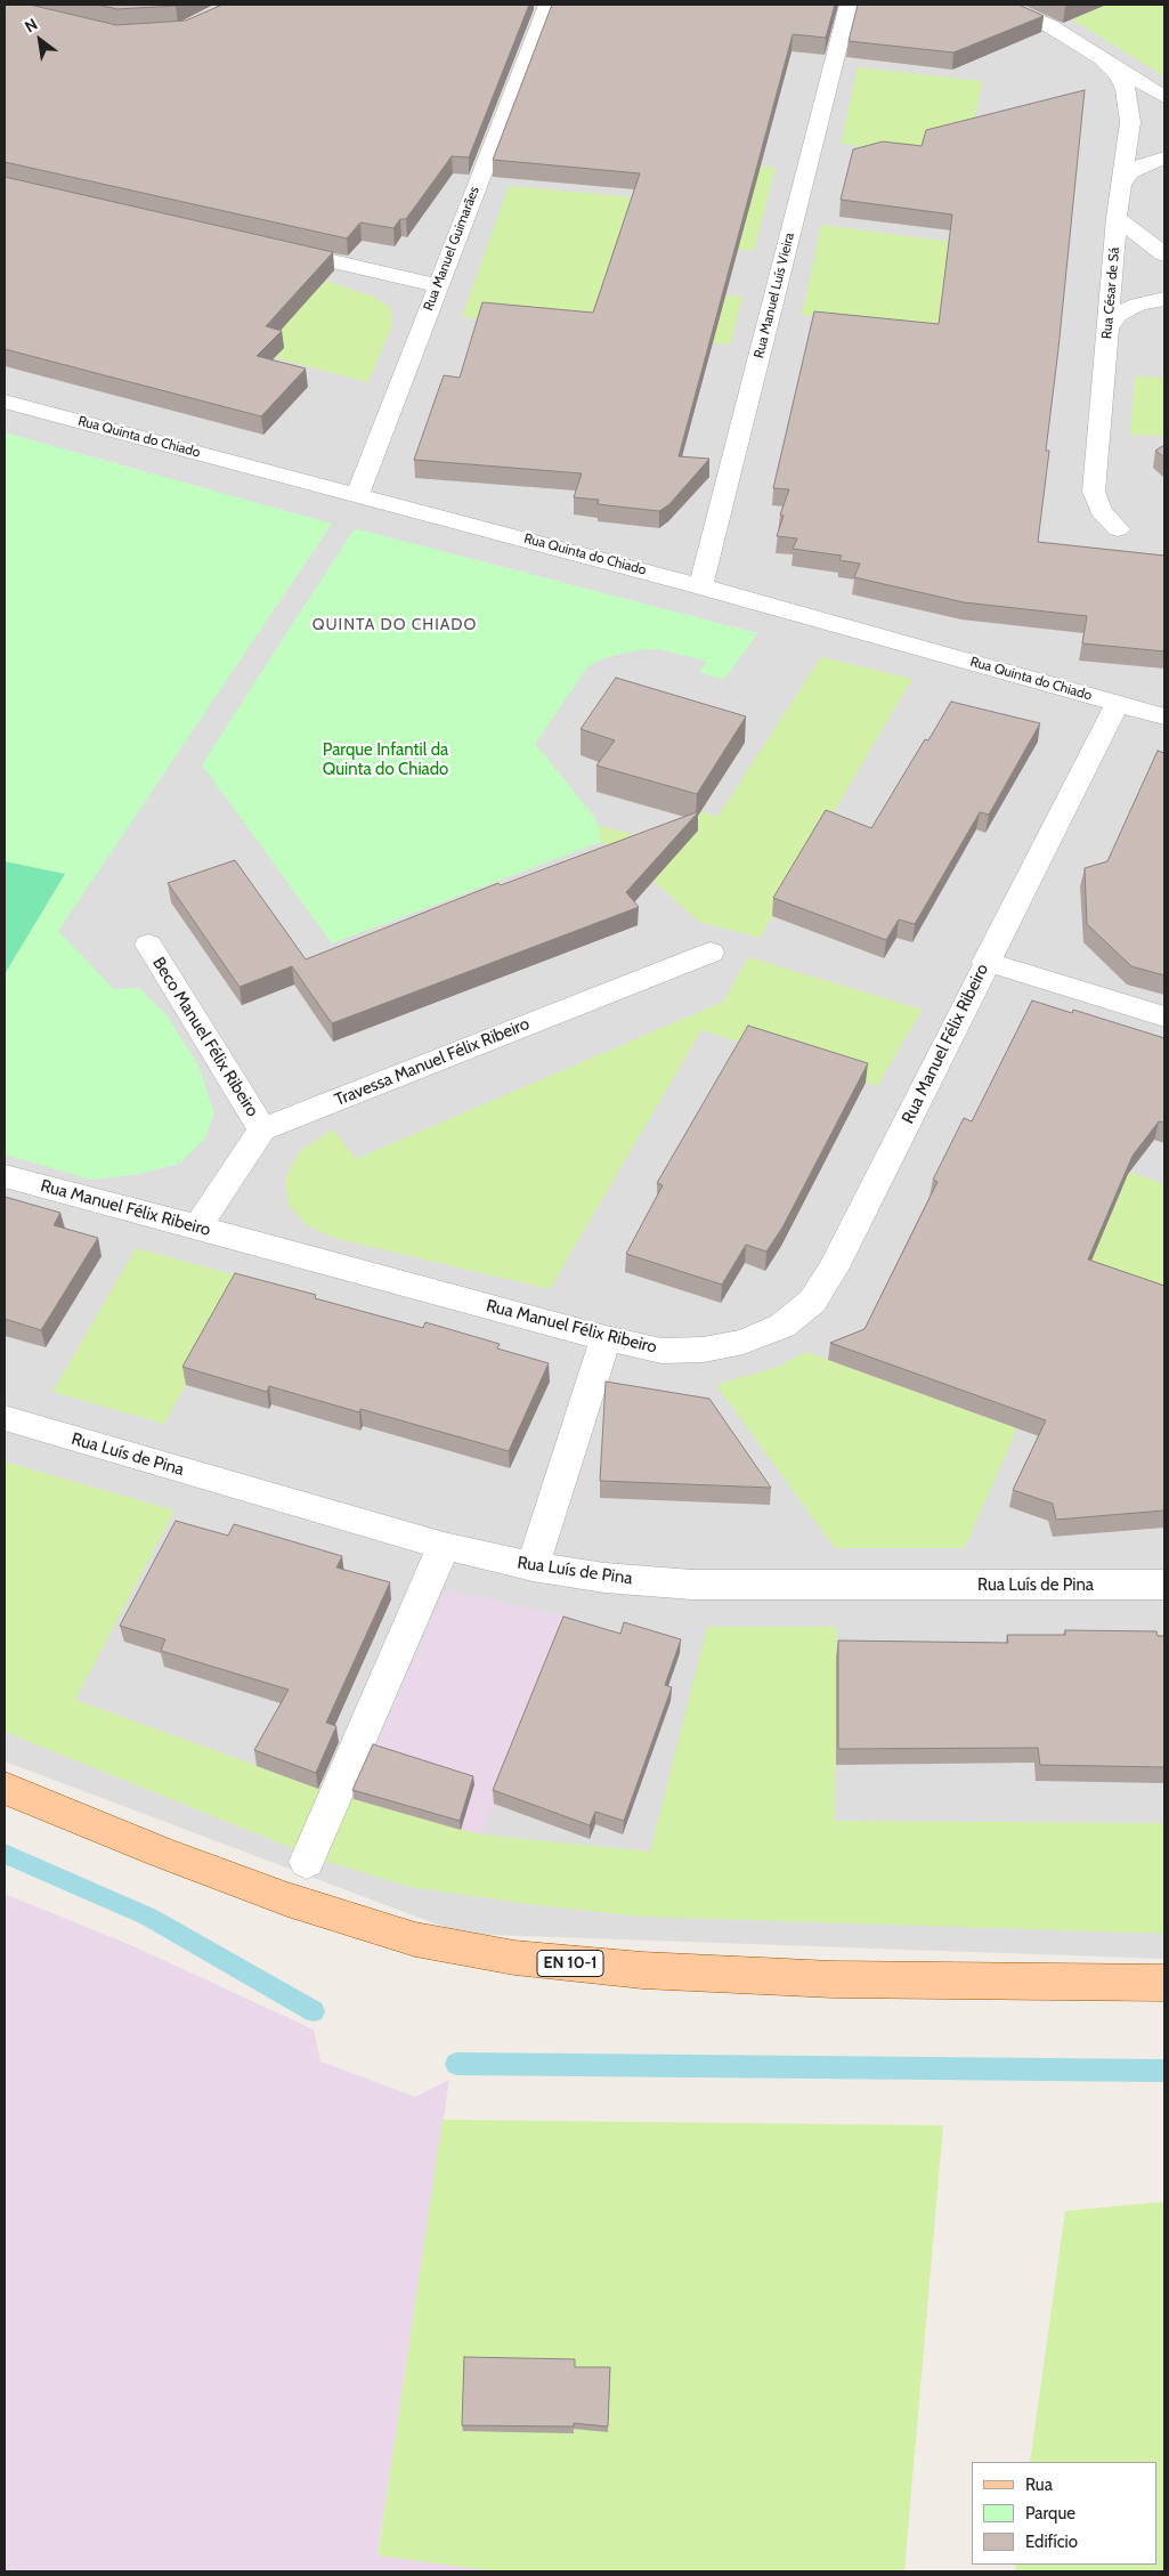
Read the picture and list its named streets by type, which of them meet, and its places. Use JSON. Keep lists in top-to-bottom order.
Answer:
{
  "streets": {
    "main road": ["EN 10-1"],
    "street": [
      "Rua Manuel Guimarães",
      "Rua César de Sá",
      "Rua Manuel Luís Vieira",
      "Rua Quinta do Chiado",
      "Beco Manuel Félix Ribeiro",
      "Rua Manuel Félix Ribeiro",
      "Travessa Manuel Félix Ribeiro",
      "Rua Luís de Pina"
    ]
  },
  "crossings": [
    ["Rua Manuel Guimarães", "Rua Quinta do Chiado"],
    ["Rua Manuel Luís Vieira", "Rua Quinta do Chiado"],
    ["Rua Quinta do Chiado", "Rua Manuel Félix Ribeiro"],
    ["Beco Manuel Félix Ribeiro", "Travessa Manuel Félix Ribeiro"]
  ],
  "districts": ["QUINTA DO CHIADO"],
  "parks": ["Parque Infantil da Quinta do Chiado"],
  "legend": ["Rua", "Parque", "Edifício"],
  "north": "top left"
}
